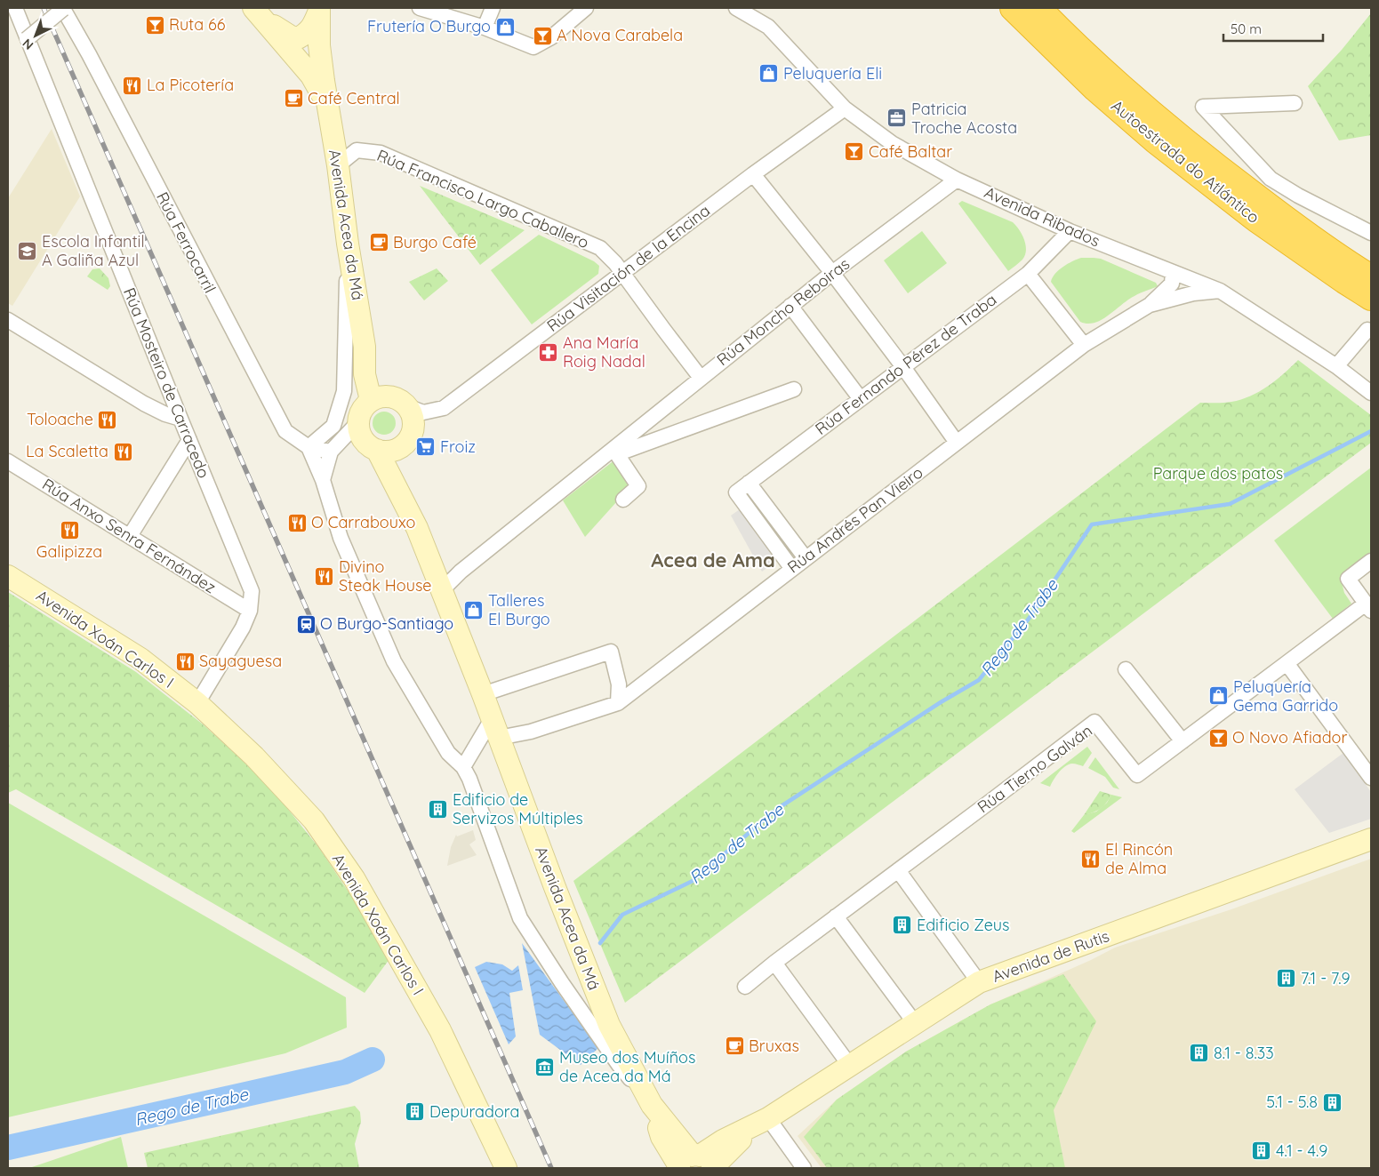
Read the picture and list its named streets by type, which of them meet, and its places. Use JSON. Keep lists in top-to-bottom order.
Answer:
{
  "streets": {
    "highway": ["Autoestrada do Atlántico"],
    "main road": ["Avenida Acea da Má", "Avenida Xoán Carlos I", "Avenida de Rutis"],
    "street": [
      "Rúa Francisco Largo Caballero",
      "Avenida Ribados",
      "Rúa Ferrocarril",
      "Rúa Visitación de la Encina",
      "Rúa Moncho Reboiras",
      "Rúa Fernando Pérez de Traba",
      "Rúa Mosteiro de Carracedo",
      "Rúa Andrés Pan Vieiro",
      "Rúa Anxo Senra Fernández",
      "Rúa Tierno Galván"
    ]
  },
  "crossings": [
    ["Rúa Francisco Largo Caballero", "Avenida Acea da Má"],
    ["Rúa Francisco Largo Caballero", "Rúa Visitación de la Encina"],
    ["Rúa Francisco Largo Caballero", "Rúa Moncho Reboiras"],
    ["Avenida Ribados", "Rúa Visitación de la Encina"],
    ["Avenida Ribados", "Rúa Moncho Reboiras"],
    ["Avenida Ribados", "Rúa Fernando Pérez de Traba"],
    ["Avenida Ribados", "Rúa Andrés Pan Vieiro"],
    ["Avenida Acea da Má", "Rúa Visitación de la Encina"],
    ["Avenida Acea da Má", "Rúa Moncho Reboiras"],
    ["Avenida Acea da Má", "Rúa Andrés Pan Vieiro"],
    ["Avenida Acea da Má", "Avenida de Rutis"],
    ["Rúa Fernando Pérez de Traba", "Rúa Andrés Pan Vieiro"],
    ["Rúa Mosteiro de Carracedo", "Rúa Anxo Senra Fernández"],
    ["Rúa Mosteiro de Carracedo", "Avenida Xoán Carlos I"]
  ],
  "districts": ["Acea de Ama"],
  "water": ["Rego de Trabe"],
  "parks": ["Parque dos patos"],
  "places": {
    "bar": [
      "Ruta 66",
      "A Nova Carabela",
      "Café Baltar",
      "O Novo Afiador"
    ],
    "shop": [
      "Frutería O Burgo",
      "Peluquería Eli",
      "Talleres El Burgo",
      "Peluquería Gema Garrido"
    ],
    "restaurant": [
      "La Picotería",
      "Toloache",
      "La Scaletta",
      "O Carrabouxo",
      "Galipizza",
      "Divino Steak House",
      "Sayaguesa",
      "El Rincón de Alma"
    ],
    "cafe": ["Café Central", "Burgo Café", "Bruxas"],
    "office": ["Patricia Troche Acosta"],
    "school or university": ["Escola Infantil A Galiña Azul"],
    "pharmacy": ["Ana María Roig Nadal"],
    "supermarket": ["Froiz"],
    "station": ["O Burgo-Santiago"],
    "building": [
      "Edificio de Servizos Múltiples",
      "Edificio Zeus",
      "7.1 - 7.9",
      "8.1 - 8.33",
      "5.1 - 5.8",
      "Depuradora",
      "4.1 - 4.9"
    ],
    "museum": ["Museo dos Muíños de Acea da Má"]
  },
  "scale_bar": "50 m",
  "north": "bottom left"
}
